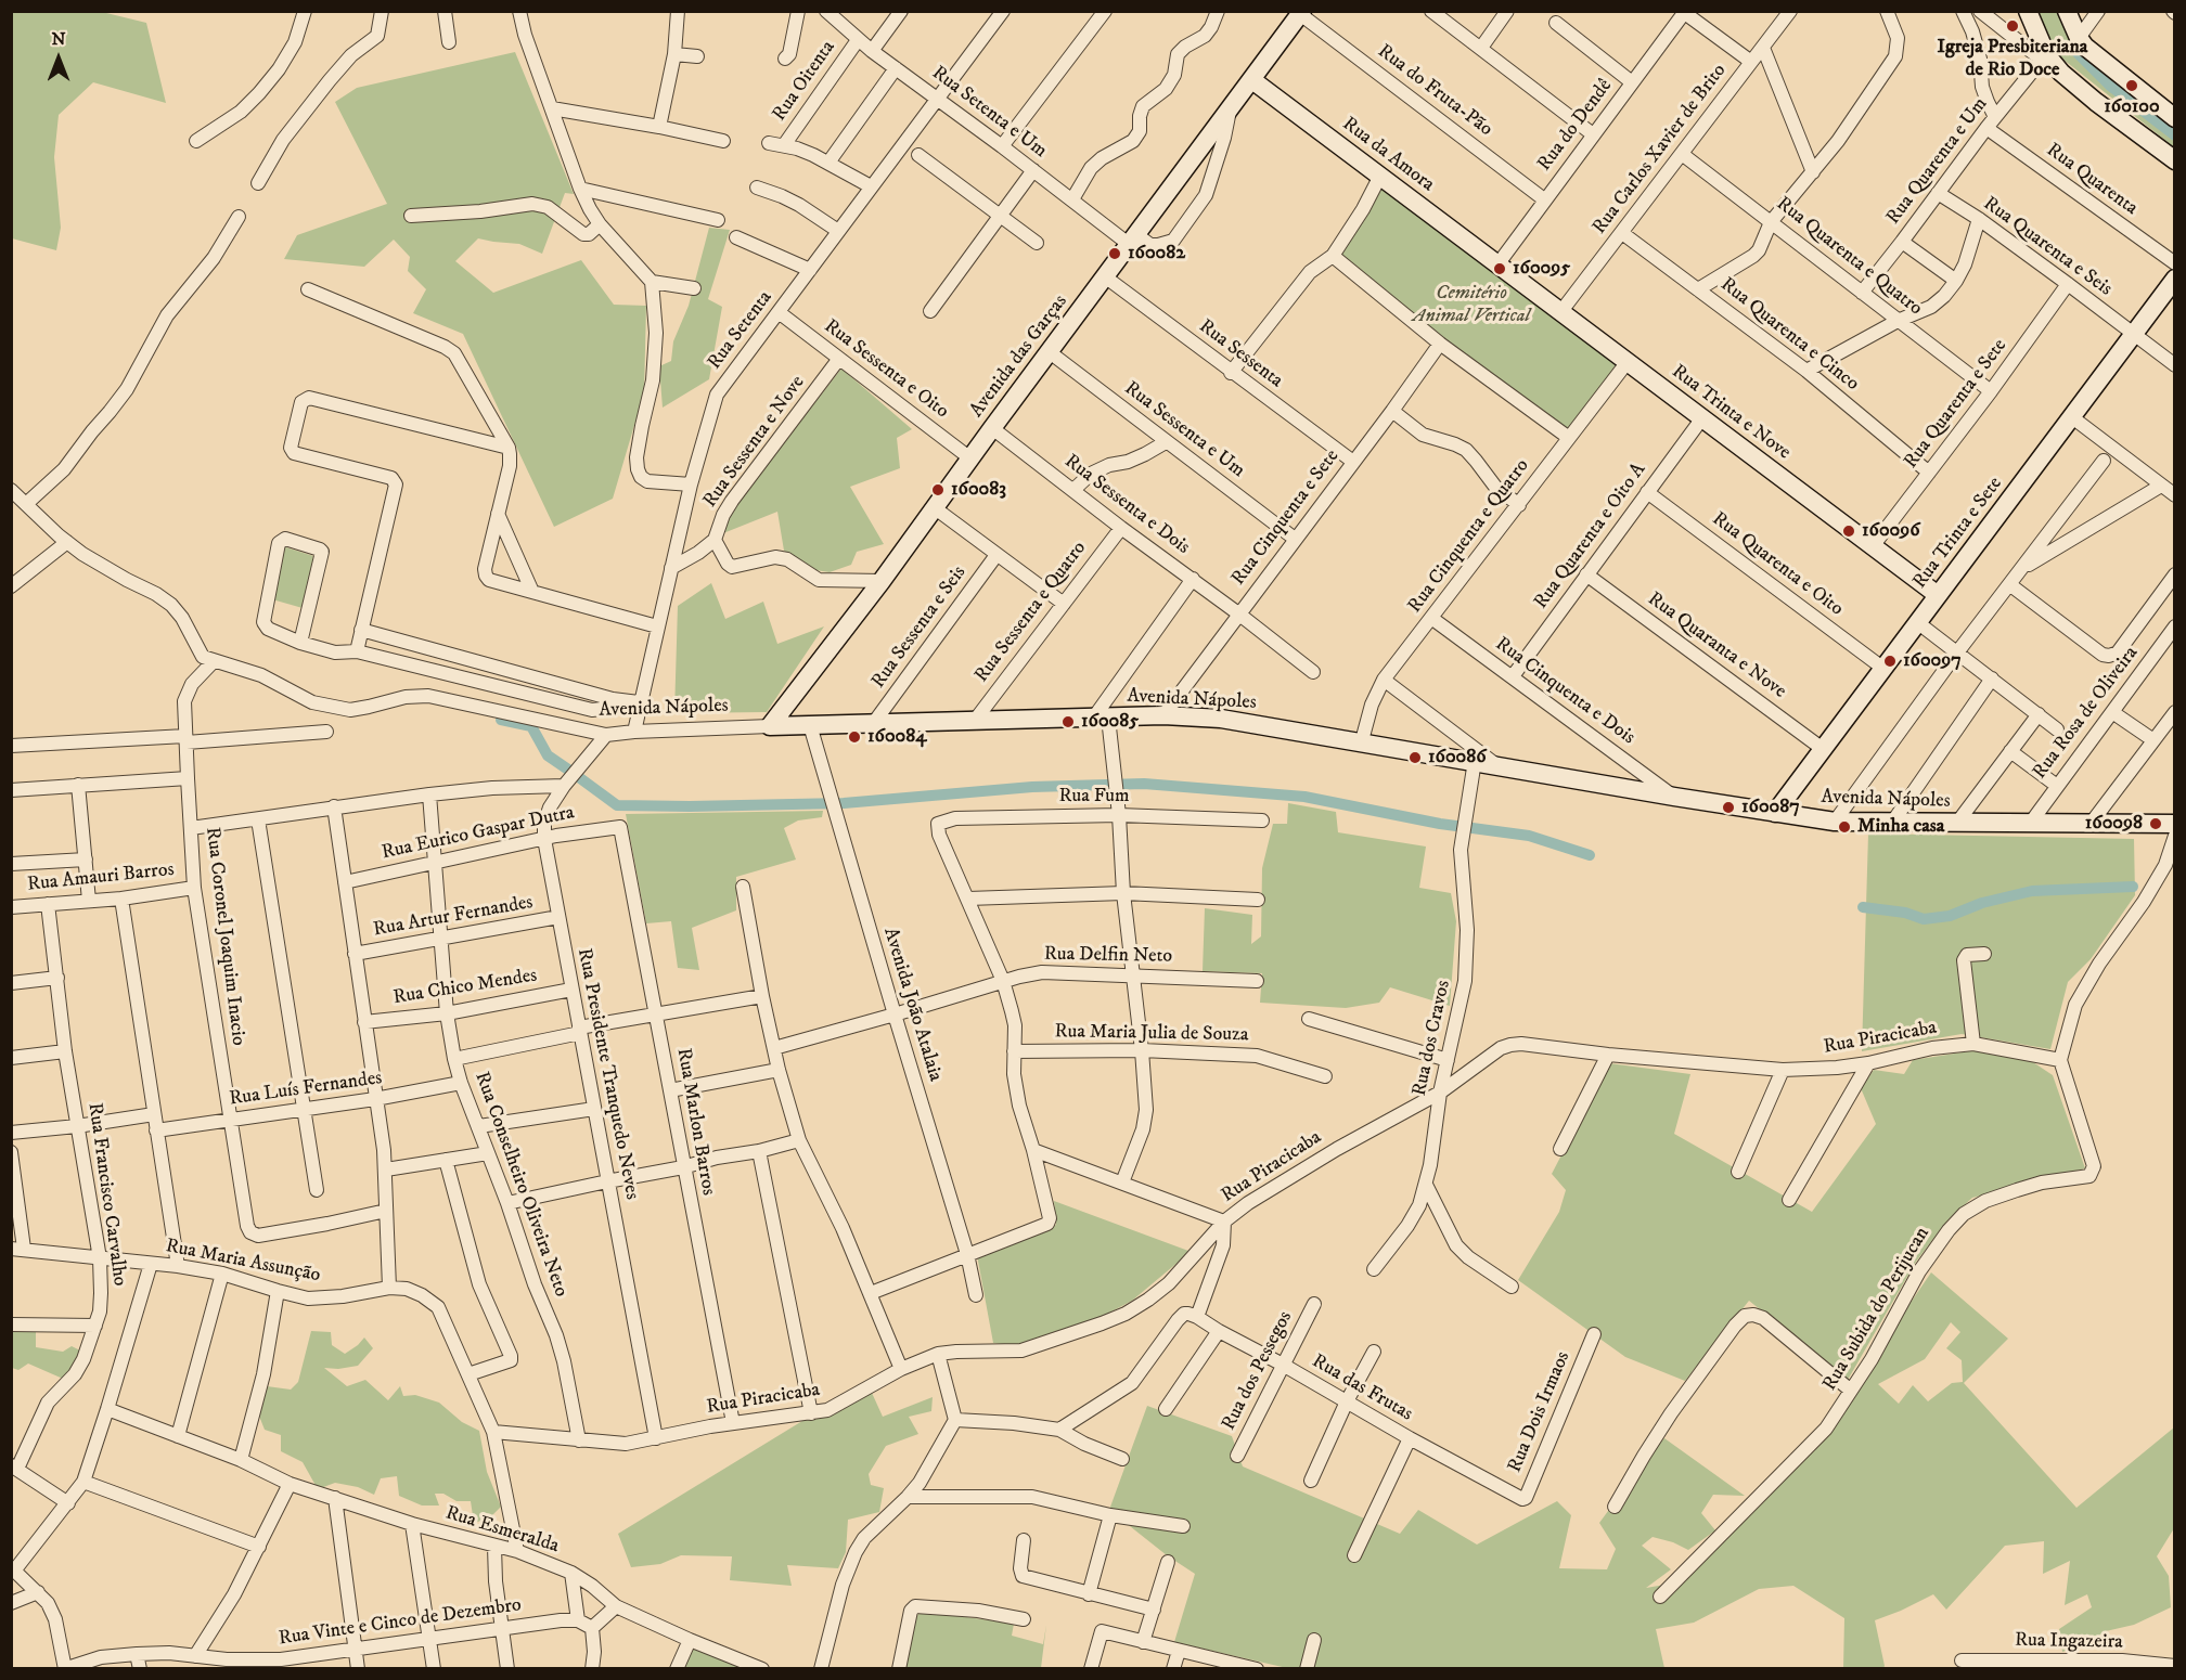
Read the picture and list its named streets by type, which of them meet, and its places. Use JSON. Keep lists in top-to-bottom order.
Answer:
{
  "streets": {
    "main road": [
      "Rua da Amora",
      "Avenida das Garças",
      "Rua Trinta e Nove",
      "Rua Trinta e Sete",
      "Avenida Nápoles"
    ],
    "street": [
      "Rua Oitenta",
      "Rua do Fruta-Pão",
      "Rua Setenta e Um",
      "Rua do Dendê",
      "Rua Carlos Xavier de Brito",
      "Rua Quarenta e Um",
      "Rua Quarenta",
      "Rua Quarenta e Seis",
      "Rua Quarenta e Quatro",
      "Rua Setenta",
      "Rua Quarenta e Cinco",
      "Rua Sessenta",
      "Rua Sessenta e Oito",
      "Rua Quarenta e Sete",
      "Rua Sessenta e Um",
      "Rua Sessenta e Nove",
      "Rua Sessenta e Dois",
      "Rua Cinquenta e Sete",
      "Rua Cinquenta e Quatro",
      "Rua Quarenta e Oito A",
      "Rua Quarenta e Oito",
      "Rua Sessenta e Quatro",
      "Rua Sessenta e Seis",
      "Rua Quaranta e Nove",
      "Rua Cinquenta e Dois",
      "Rua Rosa de Oliveira",
      "Rua Fum",
      "Rua Eurico Gaspar Dutra",
      "Rua Amauri Barros",
      "Rua Artur Fernandes",
      "Rua Coronel Joaquim Inacio",
      "Rua Delfin Neto",
      "Rua Chico Mendes",
      "Avenida João Atalaia",
      "Rua Maria Julia de Souza",
      "Rua dos Cravos",
      "Rua Piracicaba",
      "Rua Presidente Tranquedo Neves",
      "Rua Luís Fernandes",
      "Rua Marlon Barros",
      "Rua Conselheiro Oliveira Neto",
      "Rua Francisco Carvalho",
      "Rua Maria Assunção",
      "Rua Subida do Perijucan",
      "Rua dos Pessegos",
      "Rua das Frutas",
      "Rua Dois Irmaos",
      "Rua Esmeralda",
      "Rua Vinte e Cinco de Dezembro",
      "Rua Ingazeira"
    ]
  },
  "crossings": [
    ["Rua Oitenta", "Rua Setenta e Um"],
    ["Rua do Fruta-Pão", "Rua do Dendê"],
    ["Rua do Fruta-Pão", "Avenida das Garças"],
    ["Rua Setenta e Um", "Rua Setenta"],
    ["Rua Setenta e Um", "Avenida das Garças"],
    ["Rua do Dendê", "Rua da Amora"],
    ["Rua do Dendê", "Rua Trinta e Nove"],
    ["Rua Carlos Xavier de Brito", "Rua Quarenta e Quatro"],
    ["Rua Carlos Xavier de Brito", "Rua Quarenta e Cinco"],
    ["Rua Carlos Xavier de Brito", "Rua Trinta e Nove"],
    ["Rua da Amora", "Avenida das Garças"],
    ["Rua da Amora", "Rua Trinta e Nove"],
    ["Rua Quarenta e Um", "Rua Quarenta"],
    ["Rua Quarenta e Um", "Rua Quarenta e Seis"],
    ["Rua Quarenta e Um", "Rua Quarenta e Quatro"],
    ["Rua Quarenta e Seis", "Rua Quarenta e Sete"],
    ["Rua Quarenta e Seis", "Rua Trinta e Sete"],
    ["Rua Quarenta e Quatro", "Rua Quarenta e Sete"],
    ["Rua Setenta", "Rua Sessenta e Oito"],
    ["Rua Setenta", "Rua Sessenta e Nove"],
    ["Rua Setenta", "Avenida Nápoles"],
    ["Rua Quarenta e Cinco", "Rua Quarenta e Sete"],
    ["Rua Sessenta", "Avenida das Garças"],
    ["Rua Sessenta", "Rua Cinquenta e Sete"],
    ["Avenida das Garças", "Rua Sessenta e Oito"],
    ["Avenida das Garças", "Rua Sessenta e Um"],
    ["Avenida das Garças", "Rua Sessenta e Dois"],
    ["Avenida das Garças", "Avenida Nápoles"],
    ["Rua Sessenta e Oito", "Rua Sessenta e Nove"],
    ["Rua Quarenta e Sete", "Rua Trinta e Nove"],
    ["Rua Trinta e Nove", "Rua Trinta e Sete"],
    ["Rua Trinta e Nove", "Rua Cinquenta e Quatro"],
    ["Rua Trinta e Nove", "Rua Quarenta e Oito A"],
    ["Rua Sessenta e Um", "Rua Cinquenta e Sete"],
    ["Rua Sessenta e Dois", "Rua Cinquenta e Sete"],
    ["Rua Sessenta e Dois", "Rua Sessenta e Quatro"],
    ["Rua Cinquenta e Sete", "Avenida Nápoles"],
    ["Rua Trinta e Sete", "Rua Quarenta e Oito"],
    ["Rua Trinta e Sete", "Rua Quaranta e Nove"],
    ["Rua Trinta e Sete", "Avenida Nápoles"],
    ["Rua Cinquenta e Quatro", "Rua Cinquenta e Dois"],
    ["Rua Cinquenta e Quatro", "Avenida Nápoles"],
    ["Rua Quarenta e Oito A", "Rua Quarenta e Oito"],
    ["Rua Quarenta e Oito A", "Rua Quaranta e Nove"],
    ["Rua Quarenta e Oito A", "Rua Cinquenta e Dois"],
    ["Rua Sessenta e Quatro", "Avenida Nápoles"],
    ["Rua Sessenta e Seis", "Avenida Nápoles"],
    ["Rua Cinquenta e Dois", "Avenida Nápoles"],
    ["Avenida Nápoles", "Rua Rosa de Oliveira"],
    ["Avenida Nápoles", "Rua Coronel Joaquim Inacio"],
    ["Avenida Nápoles", "Avenida João Atalaia"],
    ["Avenida Nápoles", "Rua dos Cravos"],
    ["Avenida Nápoles", "Rua Presidente Tranquedo Neves"],
    ["Rua Eurico Gaspar Dutra", "Rua Presidente Tranquedo Neves"],
    ["Rua Eurico Gaspar Dutra", "Rua Marlon Barros"],
    ["Rua Eurico Gaspar Dutra", "Rua Conselheiro Oliveira Neto"],
    ["Rua Amauri Barros", "Rua Coronel Joaquim Inacio"],
    ["Rua Amauri Barros", "Rua Francisco Carvalho"],
    ["Rua Artur Fernandes", "Rua Presidente Tranquedo Neves"],
    ["Rua Artur Fernandes", "Rua Conselheiro Oliveira Neto"],
    ["Rua Coronel Joaquim Inacio", "Rua Luís Fernandes"],
    ["Rua Coronel Joaquim Inacio", "Rua Maria Assunção"],
    ["Rua Delfin Neto", "Avenida João Atalaia"],
    ["Rua Chico Mendes", "Rua Presidente Tranquedo Neves"],
    ["Rua Chico Mendes", "Rua Conselheiro Oliveira Neto"],
    ["Rua dos Cravos", "Rua Piracicaba"],
    ["Rua Piracicaba", "Rua Presidente Tranquedo Neves"],
    ["Rua Piracicaba", "Rua Marlon Barros"],
    ["Rua Piracicaba", "Rua Conselheiro Oliveira Neto"],
    ["Rua Piracicaba", "Rua Maria Assunção"],
    ["Rua Piracicaba", "Rua Subida do Perijucan"],
    ["Rua Luís Fernandes", "Rua Conselheiro Oliveira Neto"],
    ["Rua Francisco Carvalho", "Rua Maria Assunção"],
    ["Rua Maria Assunção", "Rua Esmeralda"],
    ["Rua dos Pessegos", "Rua das Frutas"],
    ["Rua das Frutas", "Rua Dois Irmaos"]
  ],
  "parks": ["Cemitério Animal Vertical"],
  "places": [
    "Igreja Presbiteriana de Rio Doce",
    "160100",
    "160082",
    "160095",
    "160083",
    "160096",
    "160097",
    "160085",
    "160084",
    "160086",
    "160087",
    "160098",
    "Minha casa"
  ],
  "north": "top"
}
